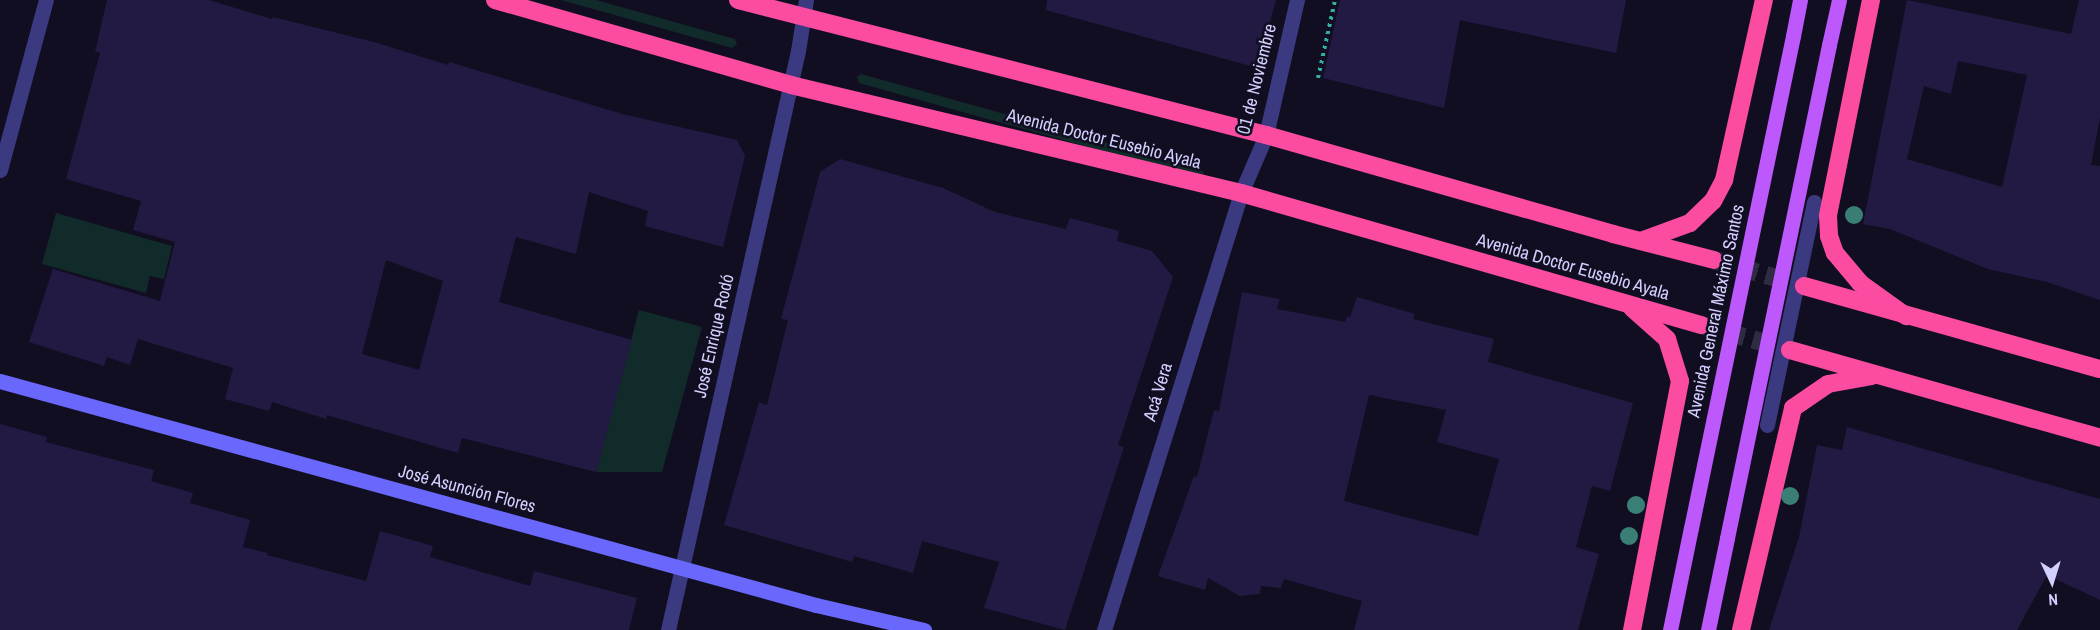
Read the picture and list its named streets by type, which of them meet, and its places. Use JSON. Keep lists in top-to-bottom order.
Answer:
{
  "streets": {
    "highway": ["Avenida Doctor Eusebio Ayala"],
    "main road": ["Avenida General Máximo Santos"],
    "street": [
      "01 de Noviembre",
      "José Enrique Rodó",
      "Acá Vera",
      "José Asunción Flores"
    ]
  },
  "crossings": [
    ["01 de Noviembre", "Acá Vera"],
    ["Avenida Doctor Eusebio Ayala", "José Enrique Rodó"],
    ["Avenida Doctor Eusebio Ayala", "Acá Vera"],
    ["José Enrique Rodó", "José Asunción Flores"]
  ],
  "north": "bottom"
}
